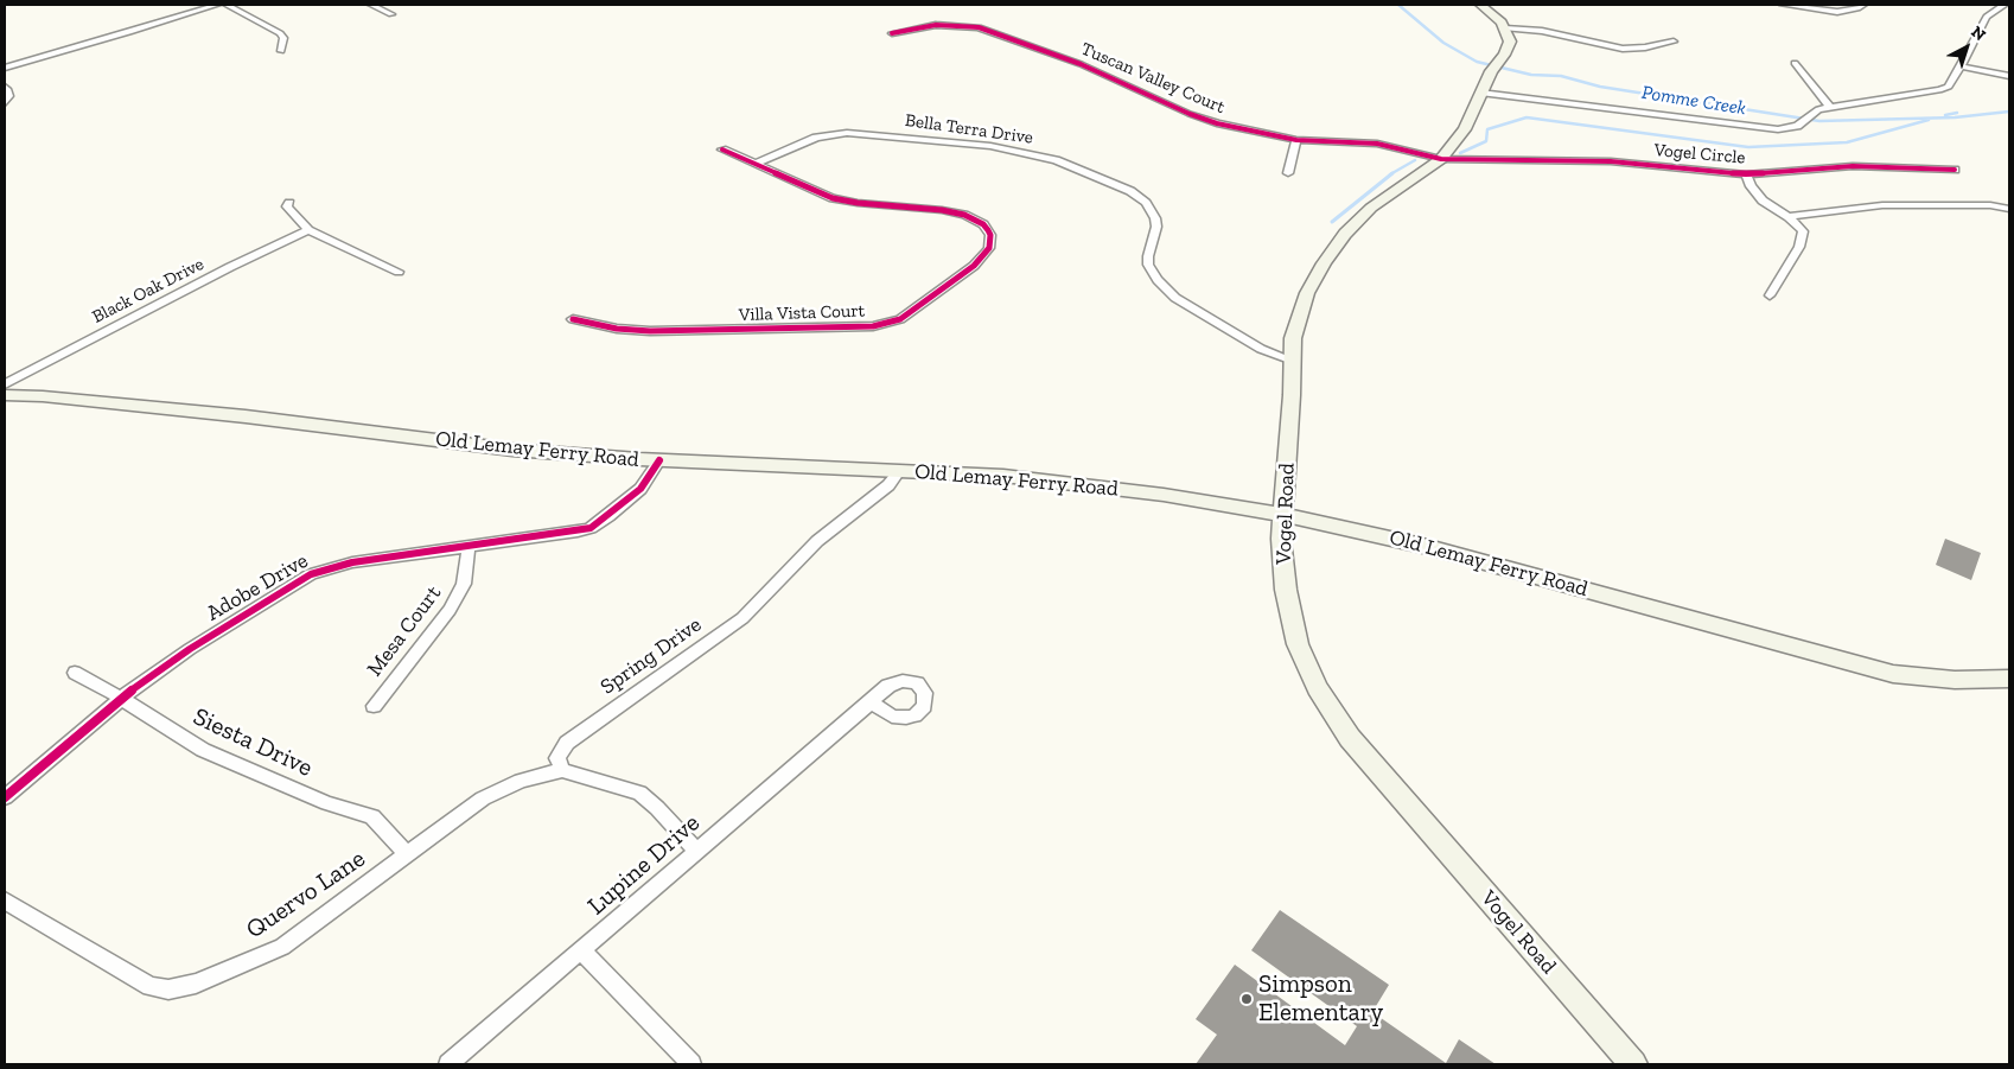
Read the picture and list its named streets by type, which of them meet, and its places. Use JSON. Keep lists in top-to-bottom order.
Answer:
{
  "streets": {
    "main road": ["Old Lemay Ferry Road", "Vogel Road"],
    "street": [
      "Tuscan Valley Court",
      "Bella Terra Drive",
      "Vogel Circle",
      "Black Oak Drive",
      "Villa Vista Court",
      "Adobe Drive",
      "Mesa Court",
      "Spring Drive",
      "Siesta Drive",
      "Lupine Drive",
      "Quervo Lane"
    ]
  },
  "crossings": [
    ["Tuscan Valley Court", "Vogel Circle"],
    ["Tuscan Valley Court", "Vogel Road"],
    ["Bella Terra Drive", "Villa Vista Court"],
    ["Bella Terra Drive", "Vogel Road"],
    ["Vogel Circle", "Vogel Road"],
    ["Old Lemay Ferry Road", "Vogel Road"],
    ["Old Lemay Ferry Road", "Adobe Drive"],
    ["Old Lemay Ferry Road", "Spring Drive"],
    ["Adobe Drive", "Mesa Court"],
    ["Adobe Drive", "Siesta Drive"],
    ["Spring Drive", "Quervo Lane"],
    ["Siesta Drive", "Quervo Lane"]
  ],
  "water": ["Pomme Creek"],
  "places": ["Simpson Elementary"],
  "north": "top right"
}
